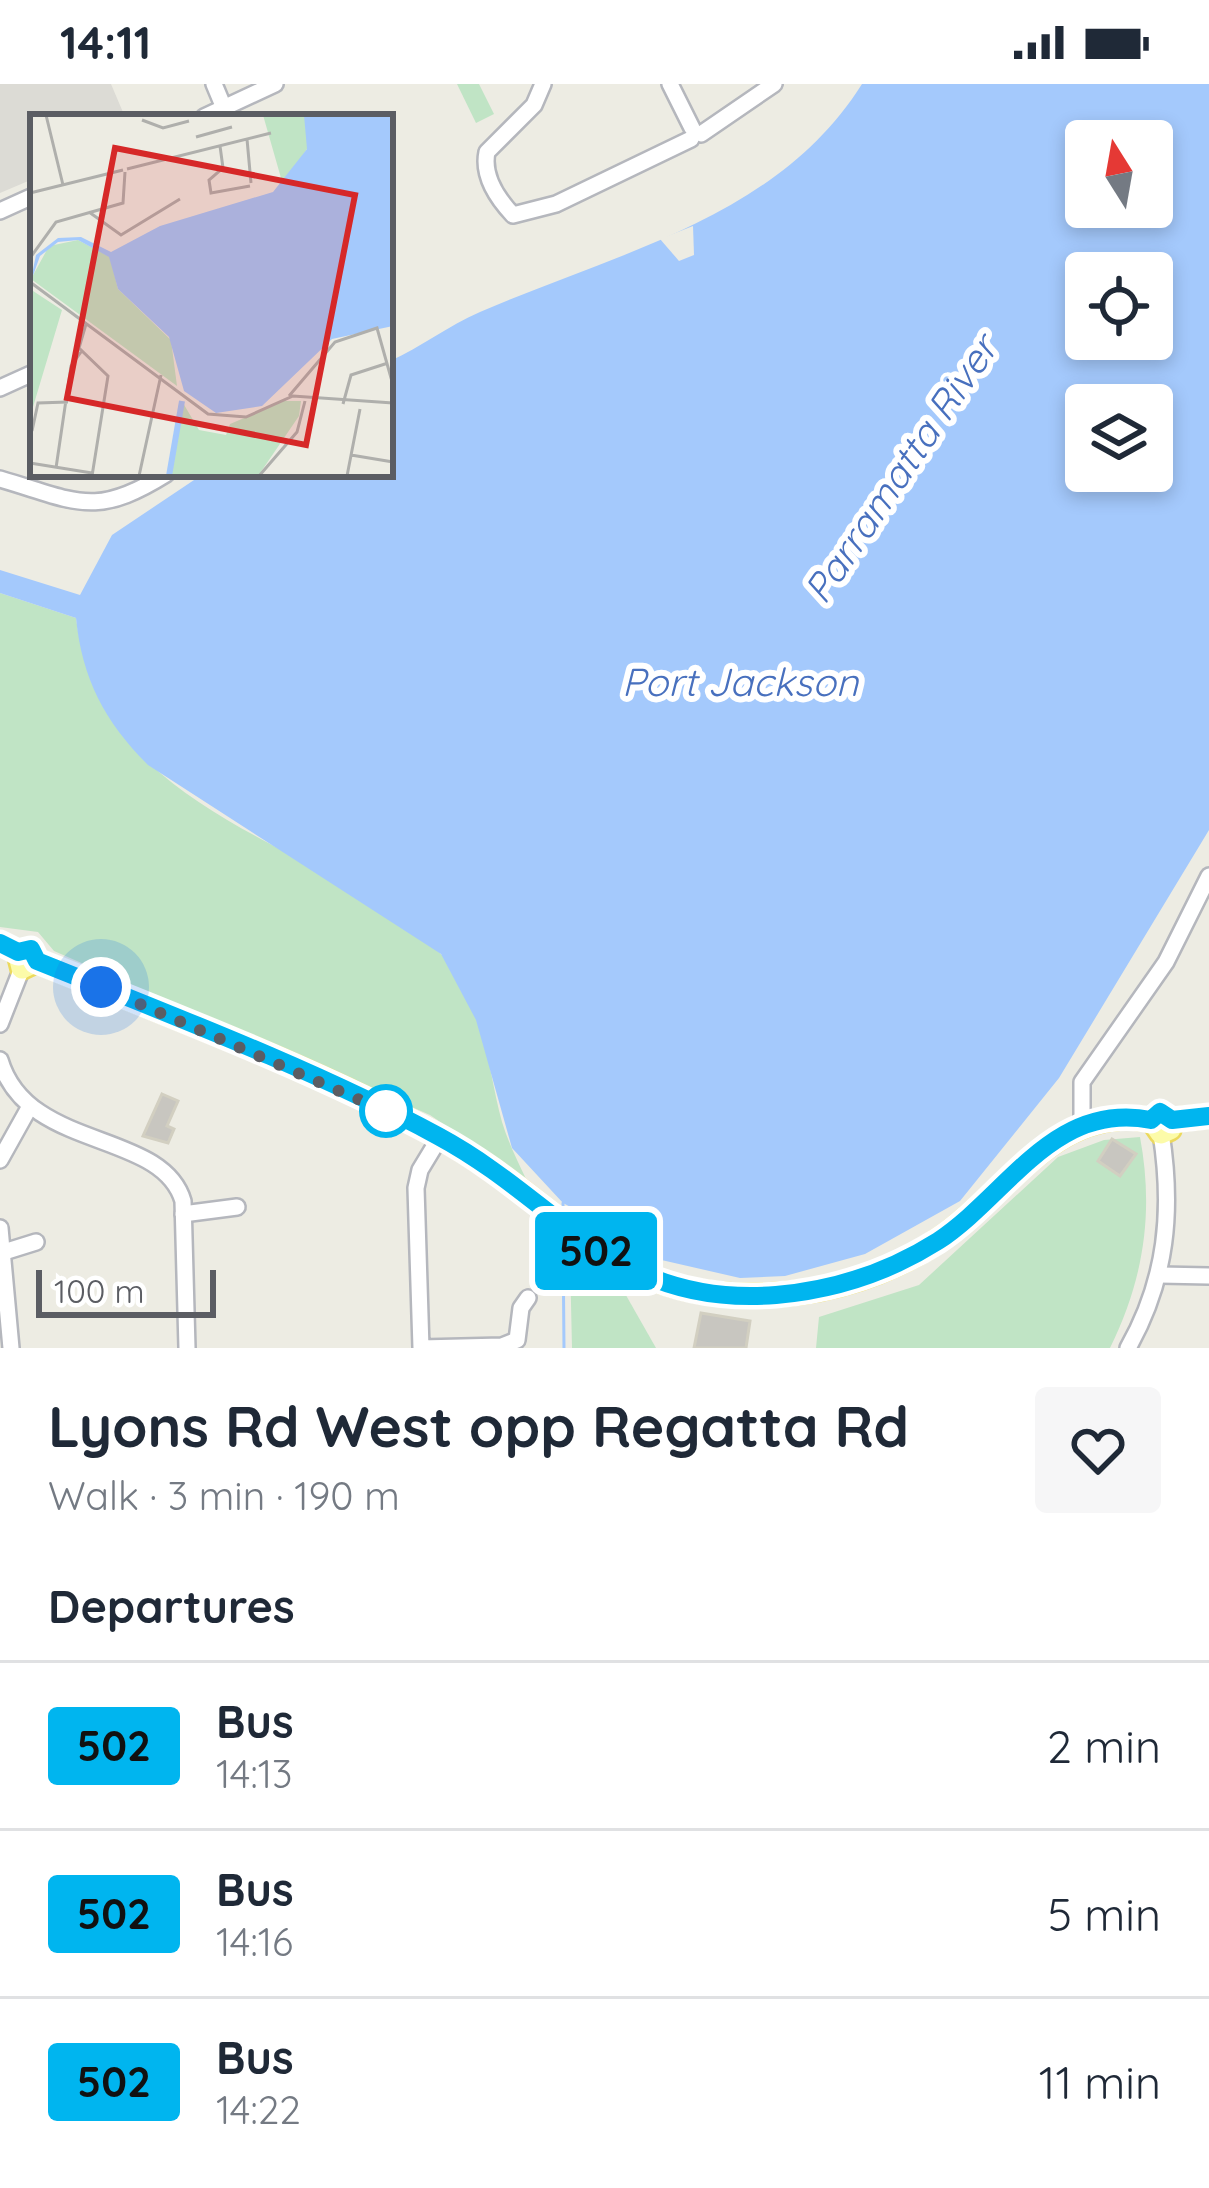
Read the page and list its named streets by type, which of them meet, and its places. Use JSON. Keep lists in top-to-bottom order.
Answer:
{
  "water": ["Parramatta River", "Port Jackson"],
  "lines": ["bus line 502"],
  "scale_bar": "100 m",
  "north": "top",
  "page": {
    "status": "14:11",
    "on_map": "502",
    "scale": "100 m",
    "heading": [
      ["Lyons Rd West opp Regatta Rd", "Walk · 3 min · 190 m"],
      "Departures"
    ],
    "list": [
      {
        "mark": "502",
        "name": "Bus",
        "note": "14:13",
        "value": "2 min"
      },
      {
        "mark": "502",
        "name": "Bus",
        "note": "14:16",
        "value": "5 min"
      },
      {
        "mark": "502",
        "name": "Bus",
        "note": "14:22",
        "value": "11 min"
      }
    ]
  }
}
